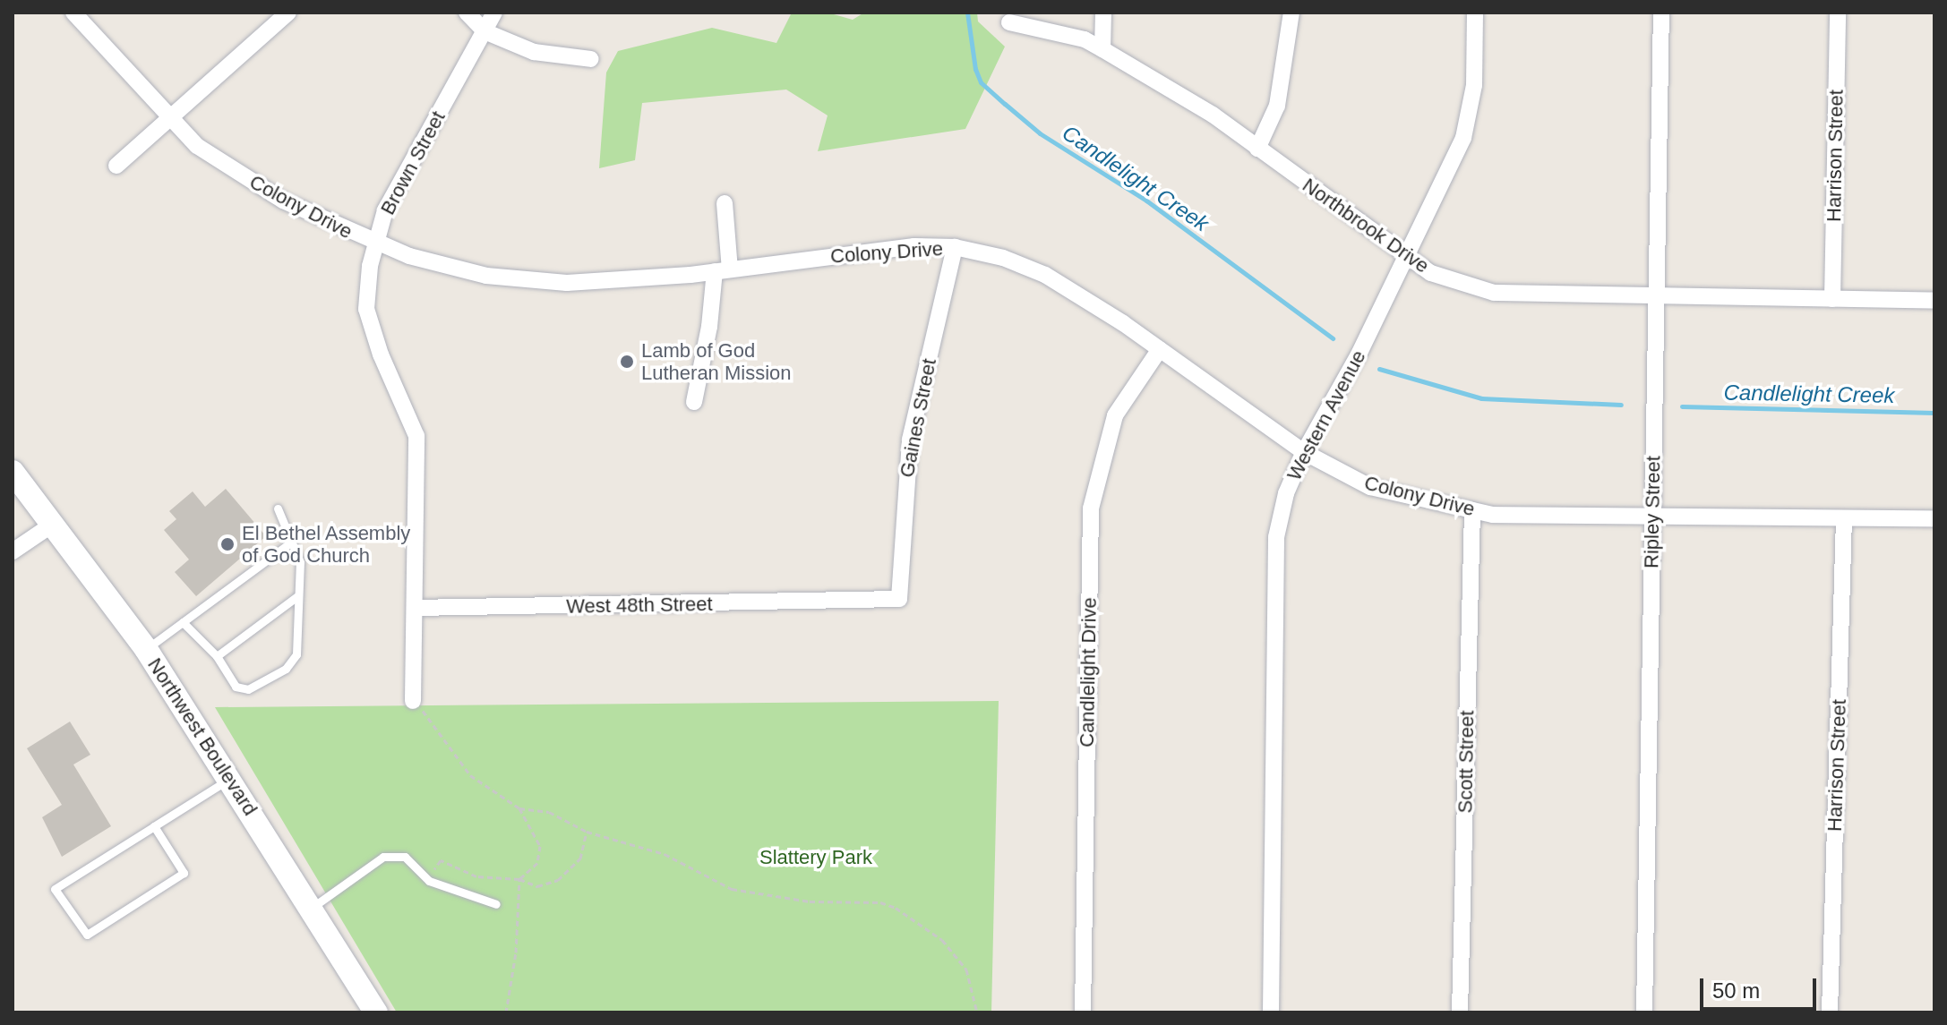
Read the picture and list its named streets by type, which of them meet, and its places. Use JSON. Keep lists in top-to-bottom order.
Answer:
{
  "streets": {
    "main road": ["Northwest Boulevard"],
    "street": [
      "Harrison Street",
      "Brown Street",
      "Colony Drive",
      "Northbrook Drive",
      "Western Avenue",
      "Gaines Street",
      "Ripley Street",
      "West 48th Street",
      "Candlelight Drive",
      "Scott Street"
    ]
  },
  "crossings": [
    ["Harrison Street", "Colony Drive"],
    ["Harrison Street", "Northbrook Drive"],
    ["Brown Street", "Colony Drive"],
    ["Brown Street", "West 48th Street"],
    ["Colony Drive", "Western Avenue"],
    ["Colony Drive", "Gaines Street"],
    ["Colony Drive", "Ripley Street"],
    ["Colony Drive", "Candlelight Drive"],
    ["Colony Drive", "Scott Street"],
    ["Northbrook Drive", "Western Avenue"],
    ["Northbrook Drive", "Ripley Street"],
    ["Gaines Street", "West 48th Street"]
  ],
  "water": ["Candlelight Creek"],
  "parks": ["Slattery Park"],
  "places": ["Lamb of God Lutheran Mission", "El Bethel Assembly of God Church"],
  "scale_bar": "50 m"
}
